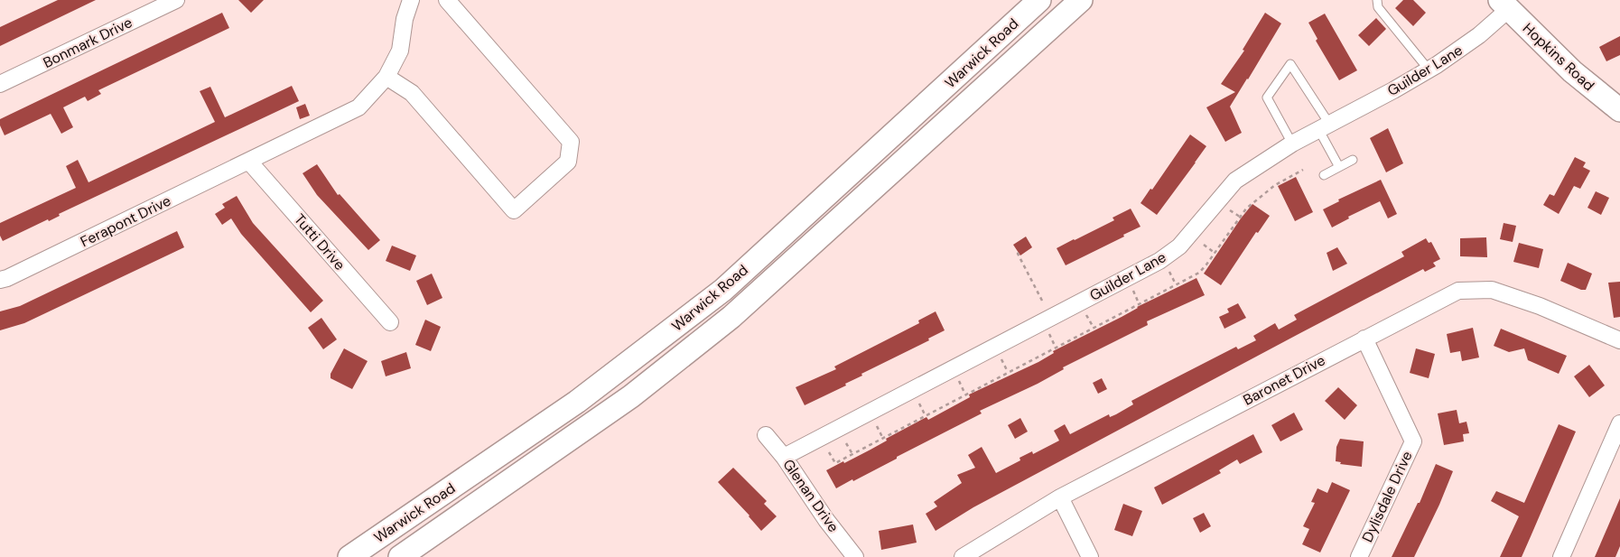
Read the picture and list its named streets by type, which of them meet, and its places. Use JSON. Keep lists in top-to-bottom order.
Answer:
{
  "streets": {
    "main road": ["Warwick Road", "Hopkins Road"],
    "street": [
      "Bonmark Drive",
      "Guilder Lane",
      "Ferapont Drive",
      "Tutti Drive",
      "Baronet Drive",
      "Glenan Drive",
      "Dylisdale Drive"
    ]
  },
  "crossings": [
    ["Hopkins Road", "Guilder Lane"],
    ["Guilder Lane", "Glenan Drive"],
    ["Ferapont Drive", "Tutti Drive"],
    ["Baronet Drive", "Dylisdale Drive"]
  ]
}
